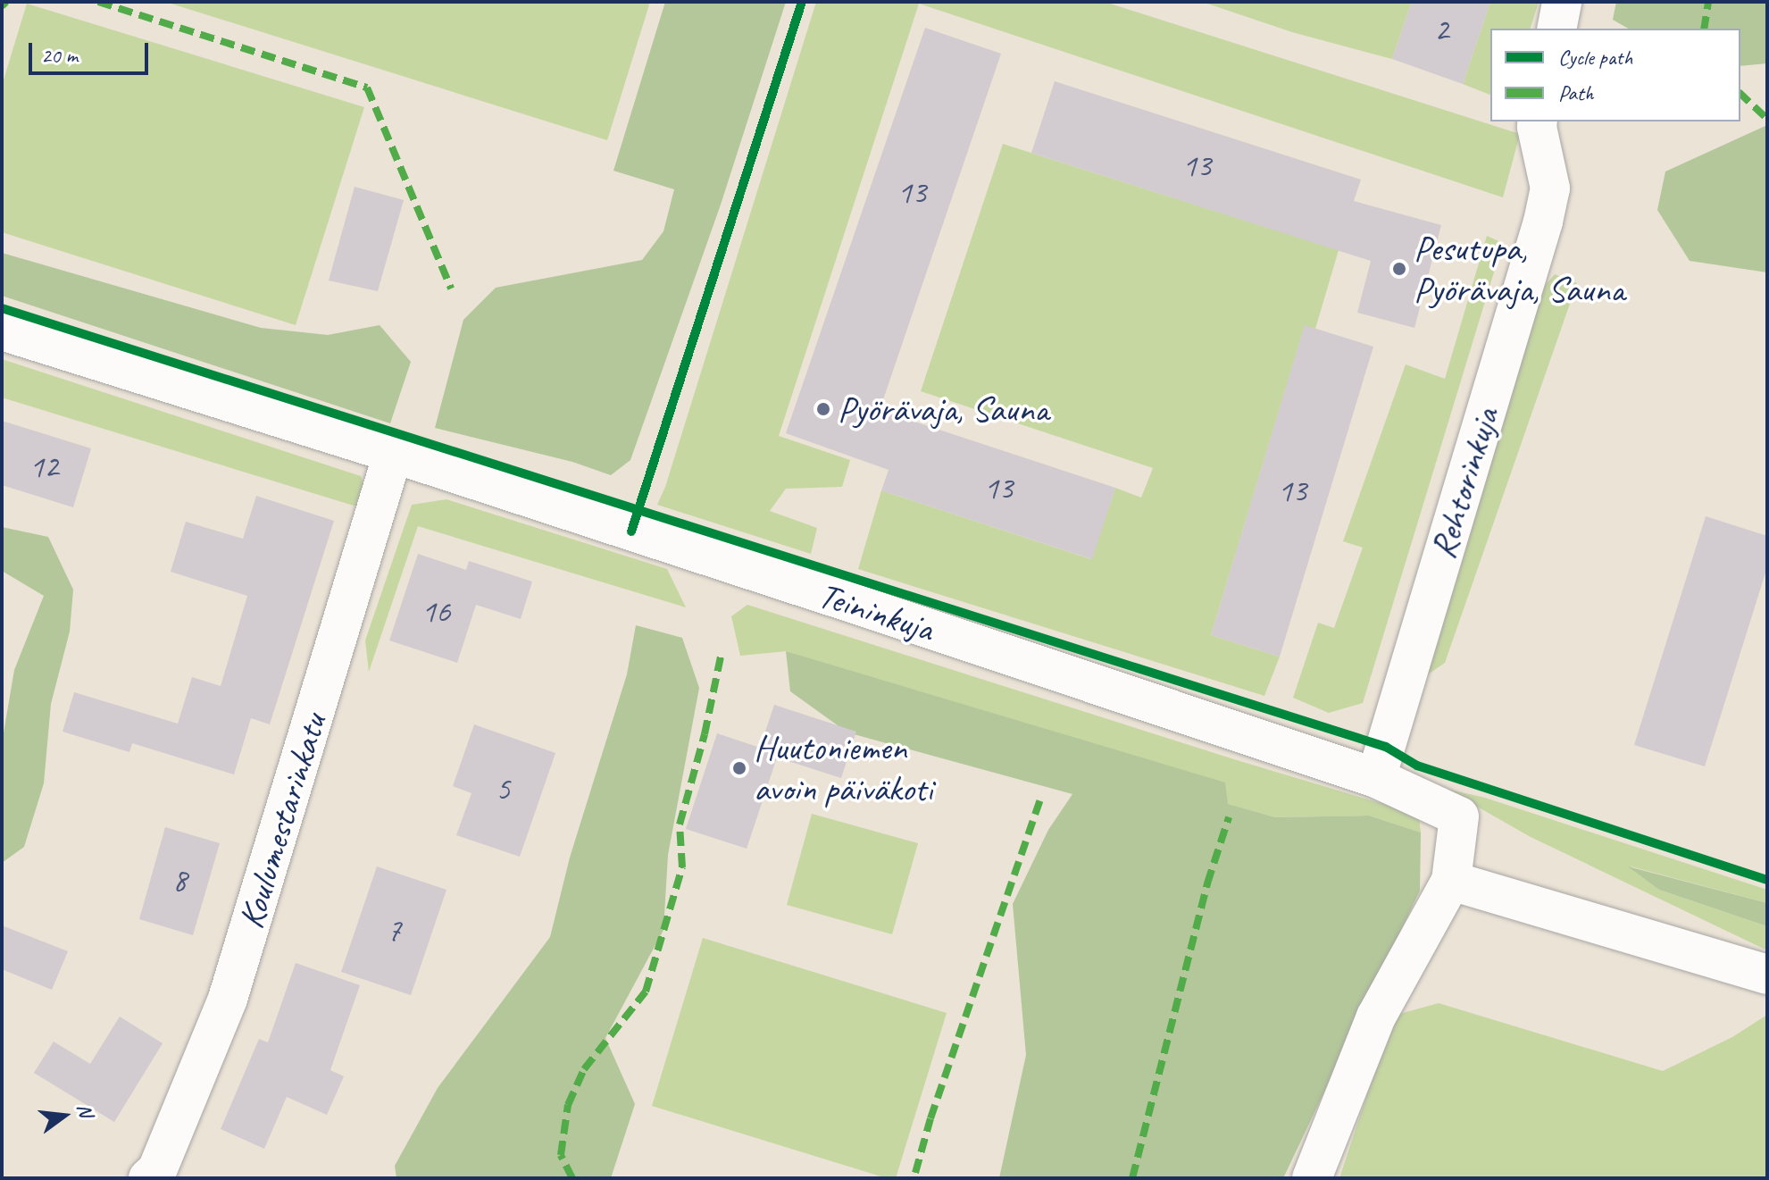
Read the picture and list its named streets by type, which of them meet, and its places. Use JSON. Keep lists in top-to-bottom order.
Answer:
{
  "streets": {
    "street": ["Rehtorinkuja", "Teininkuja", "Koulumestarinkatu"]
  },
  "crossings": [
    ["Rehtorinkuja", "Teininkuja"],
    ["Teininkuja", "Koulumestarinkatu"]
  ],
  "places": ["Pesutupa, Pyörävaja, Sauna", "Pyörävaja, Sauna", "Huutoniemen avoin päiväkoti"],
  "house_numbers": [
    "2",
    "13",
    "13",
    "12",
    "13",
    "13",
    "16",
    "5",
    "8",
    "7"
  ],
  "legend": ["Cycle path", "Path"],
  "scale_bar": "20 m",
  "north": "right"
}
